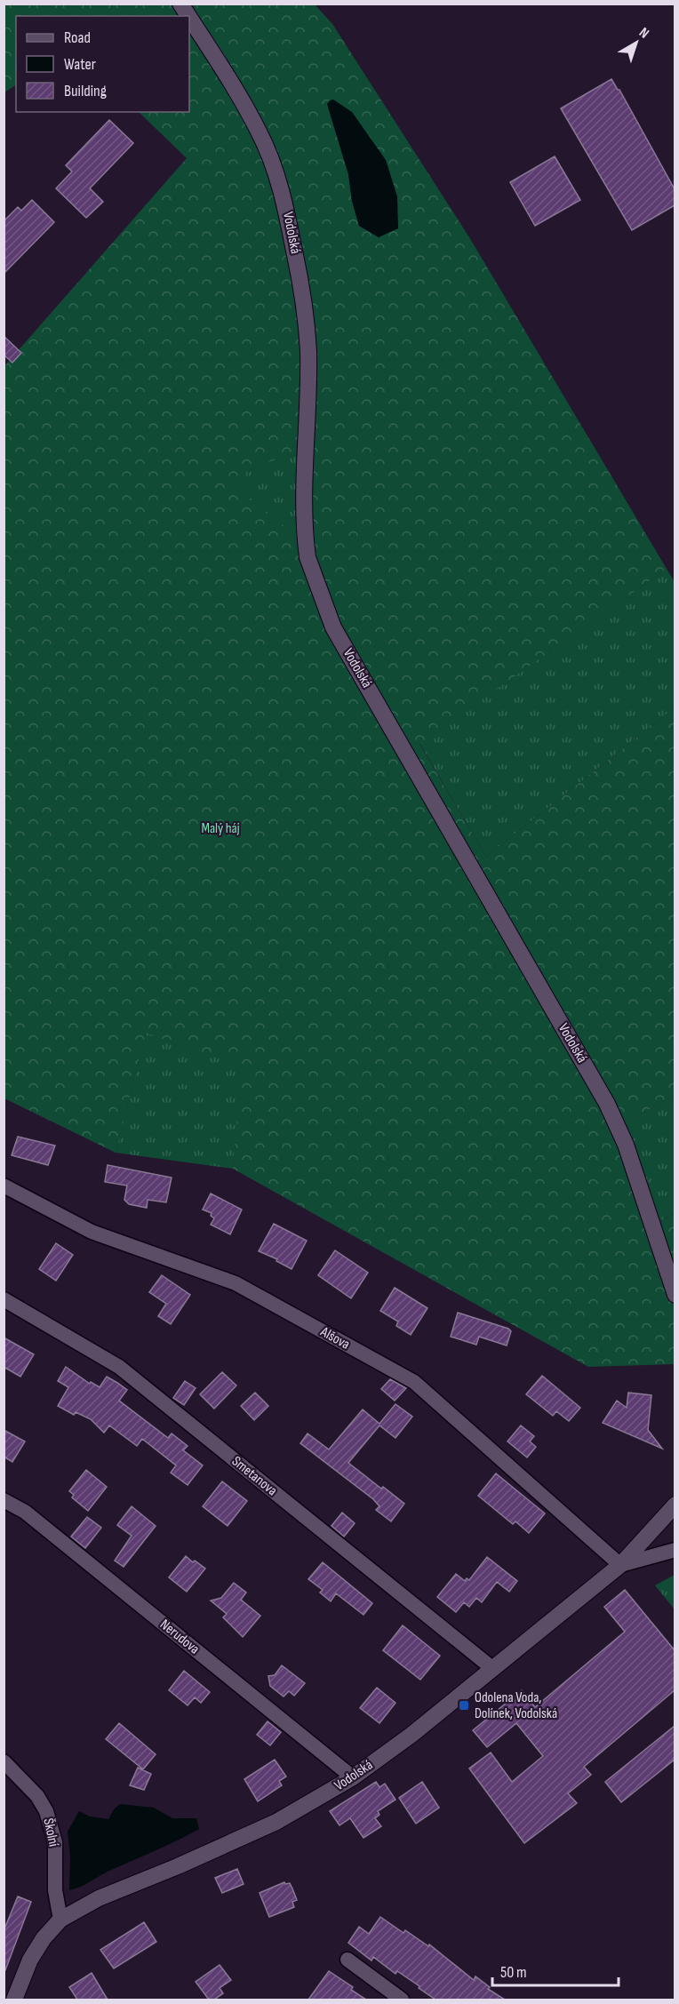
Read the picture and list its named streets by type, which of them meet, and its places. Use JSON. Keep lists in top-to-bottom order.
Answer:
{
  "streets": {
    "street": [
      "Vodolská",
      "Alšova",
      "Smetanova",
      "Nerudova",
      "Školní"
    ]
  },
  "crossings": [
    ["Vodolská", "Alšova"],
    ["Vodolská", "Smetanova"],
    ["Vodolská", "Nerudova"],
    ["Vodolská", "Školní"]
  ],
  "parks": ["Malý háj"],
  "places": {
    "transit": ["Odolena Voda, Dolínek, Vodolská"]
  },
  "legend": ["Road", "Water", "Building"],
  "scale_bar": "50 m",
  "north": "top right"
}
